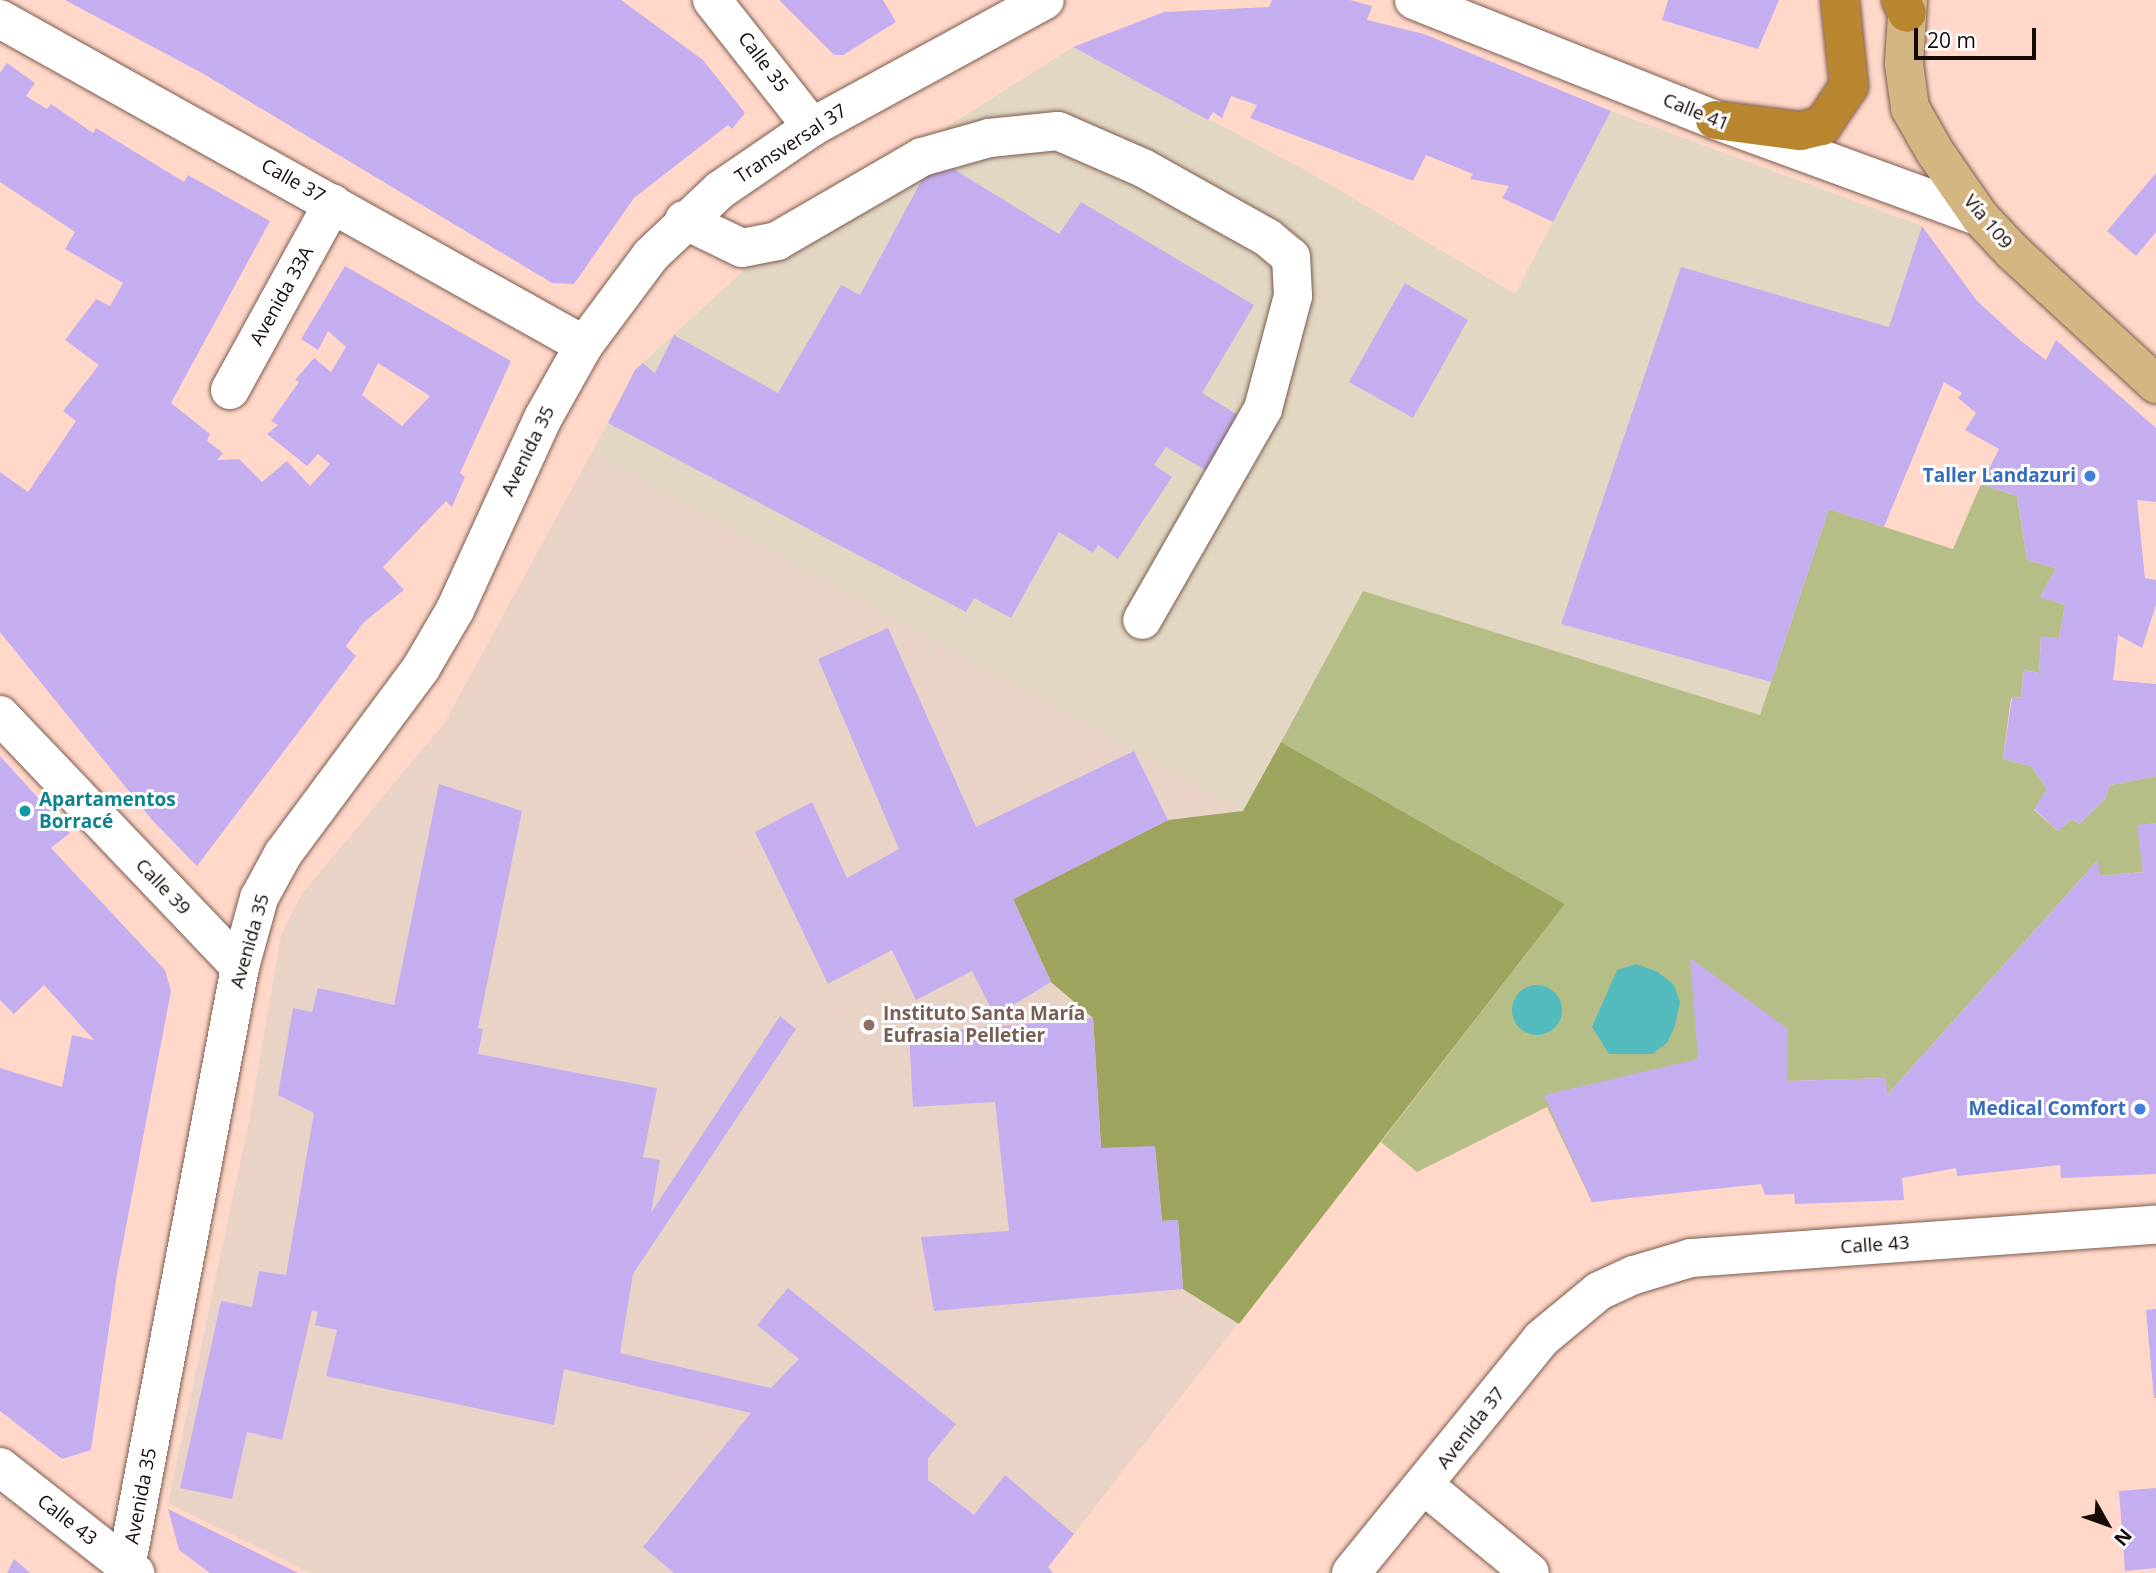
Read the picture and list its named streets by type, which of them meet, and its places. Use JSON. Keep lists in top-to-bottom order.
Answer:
{
  "streets": {
    "main road": ["Vía 109"],
    "street": [
      "Calle 35",
      "Calle 41",
      "Transversal 37",
      "Calle 37",
      "Avenida 33A",
      "Avenida 35",
      "Calle 39",
      "Calle 43",
      "Avenida 37"
    ]
  },
  "crossings": [
    ["Calle 35", "Transversal 37"],
    ["Calle 41", "Vía 109"],
    ["Transversal 37", "Calle 37"],
    ["Transversal 37", "Avenida 35"],
    ["Calle 37", "Avenida 33A"],
    ["Calle 37", "Avenida 35"],
    ["Avenida 35", "Calle 39"],
    ["Avenida 35", "Calle 43"],
    ["Calle 43", "Avenida 37"]
  ],
  "places": [
    "Taller Landazuri",
    "Apartamentos Borracé",
    "Instituto Santa María Eufrasia Pelletier",
    "Medical Comfort"
  ],
  "scale_bar": "20 m",
  "north": "bottom right"
}
